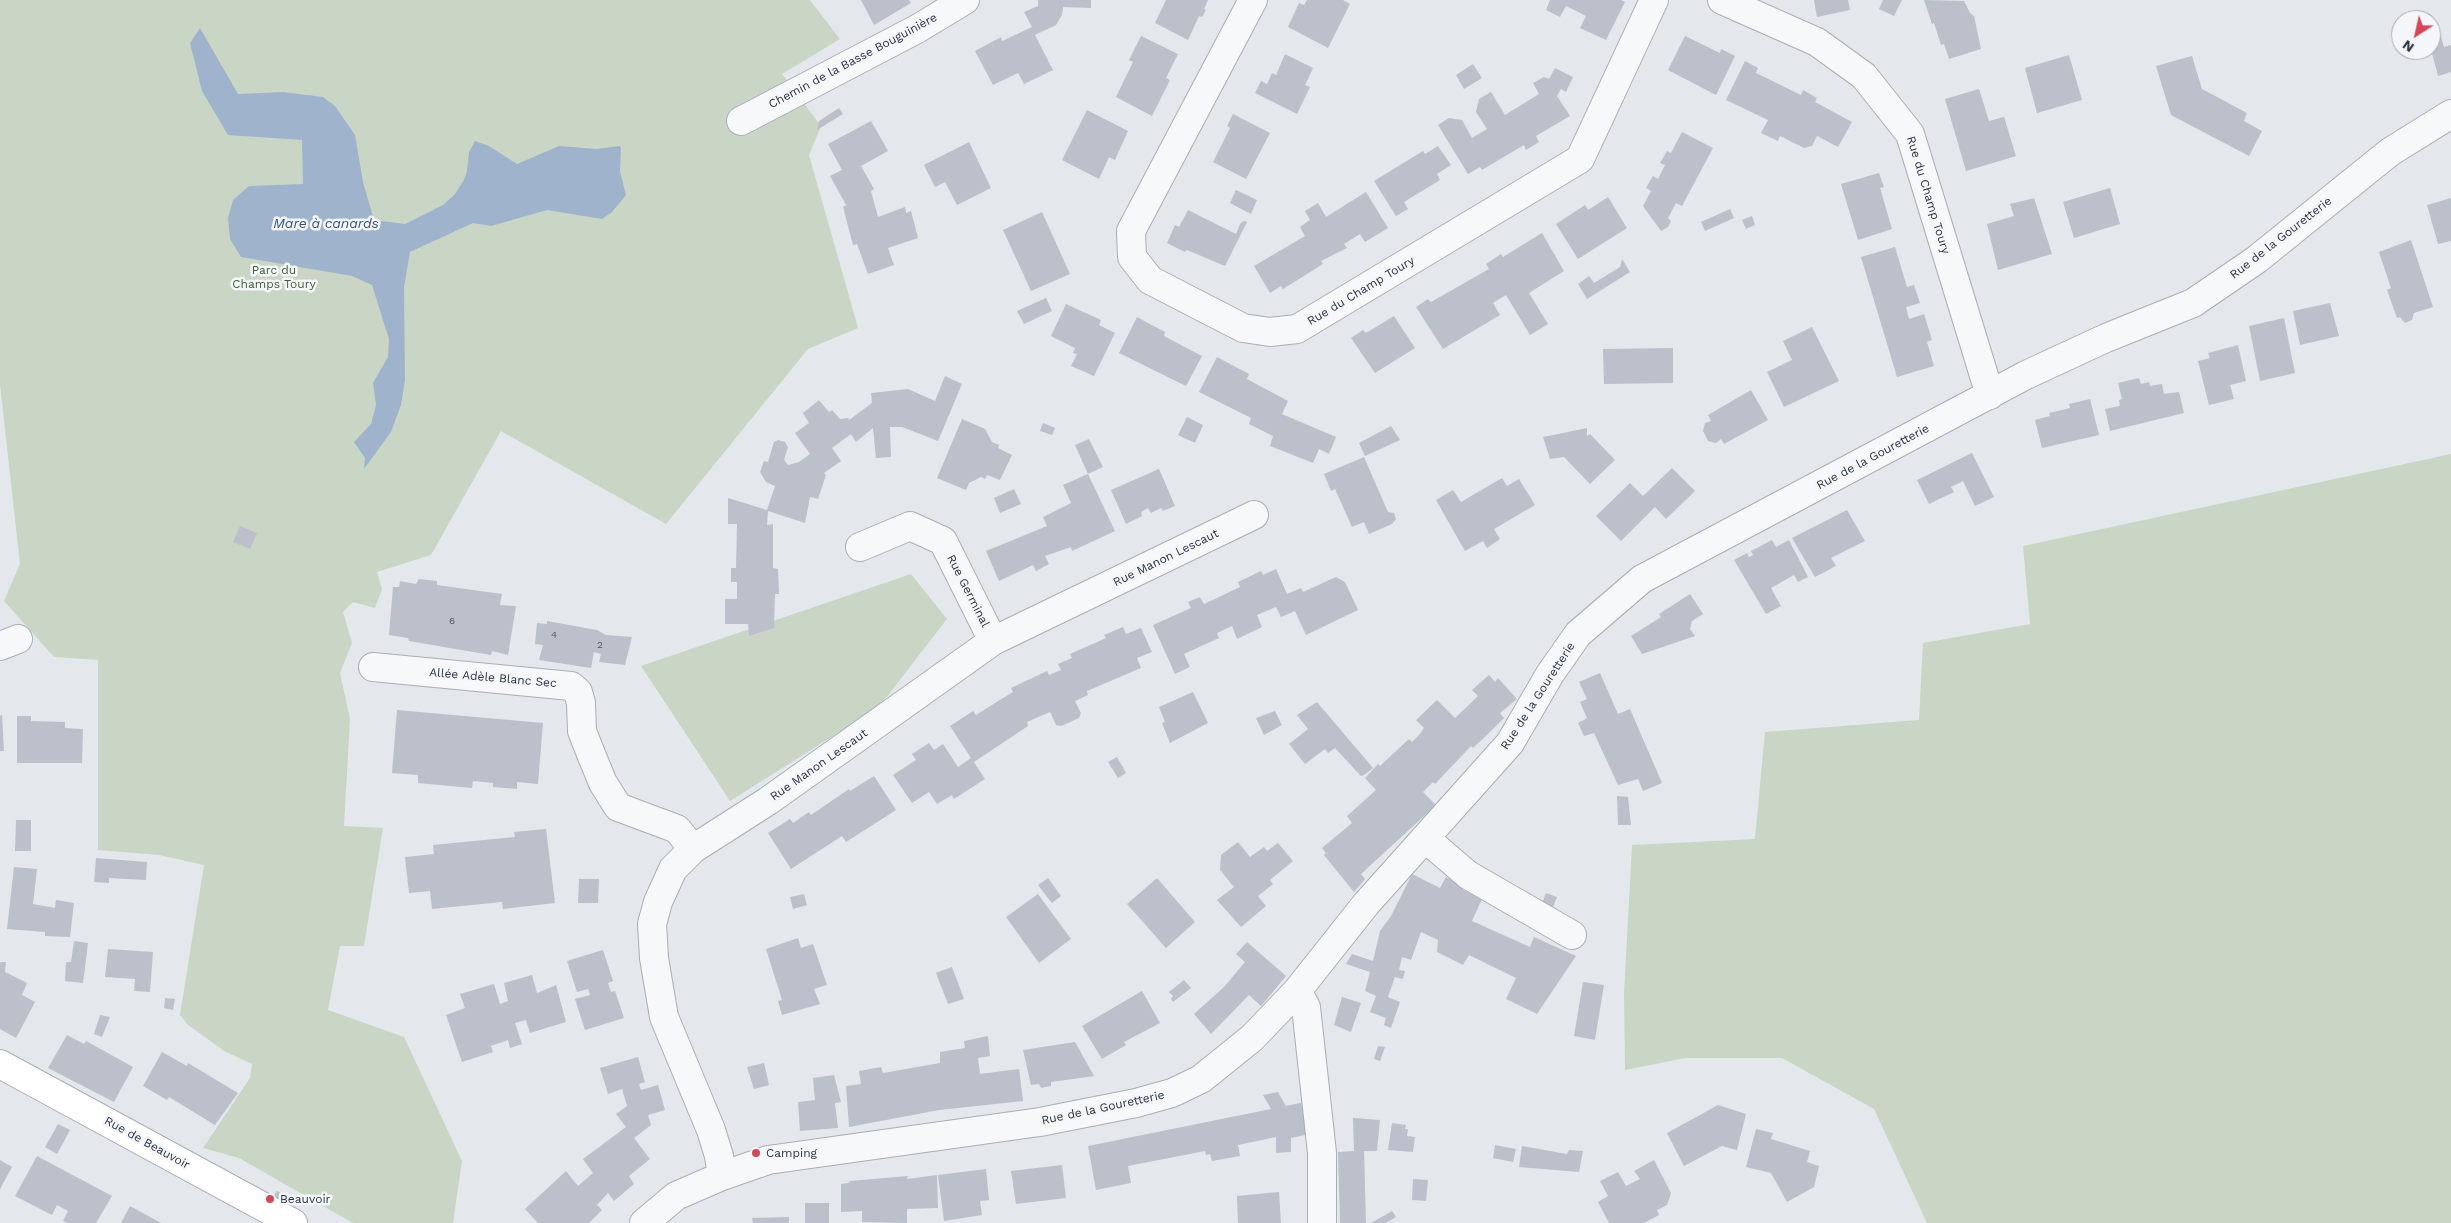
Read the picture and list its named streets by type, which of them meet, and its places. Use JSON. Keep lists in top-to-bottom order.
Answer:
{
  "streets": {
    "street": [
      "Chemin de la Basse Bouguinière",
      "Rue du Champ Toury",
      "Rue de la Gouretterie",
      "Rue Manon Lescaut",
      "Rue Germinal",
      "Allée Adèle Blanc Sec",
      "Rue de Beauvoir"
    ]
  },
  "crossings": [
    ["Rue du Champ Toury", "Rue de la Gouretterie"],
    ["Rue de la Gouretterie", "Rue Manon Lescaut"],
    ["Rue Manon Lescaut", "Rue Germinal"],
    ["Rue Manon Lescaut", "Allée Adèle Blanc Sec"]
  ],
  "water": ["Mare à canards"],
  "parks": ["Parc du Champs Toury"],
  "places": ["Camping", "Beauvoir"],
  "house_numbers": ["6", "4", "2"],
  "north": "bottom left"
}
